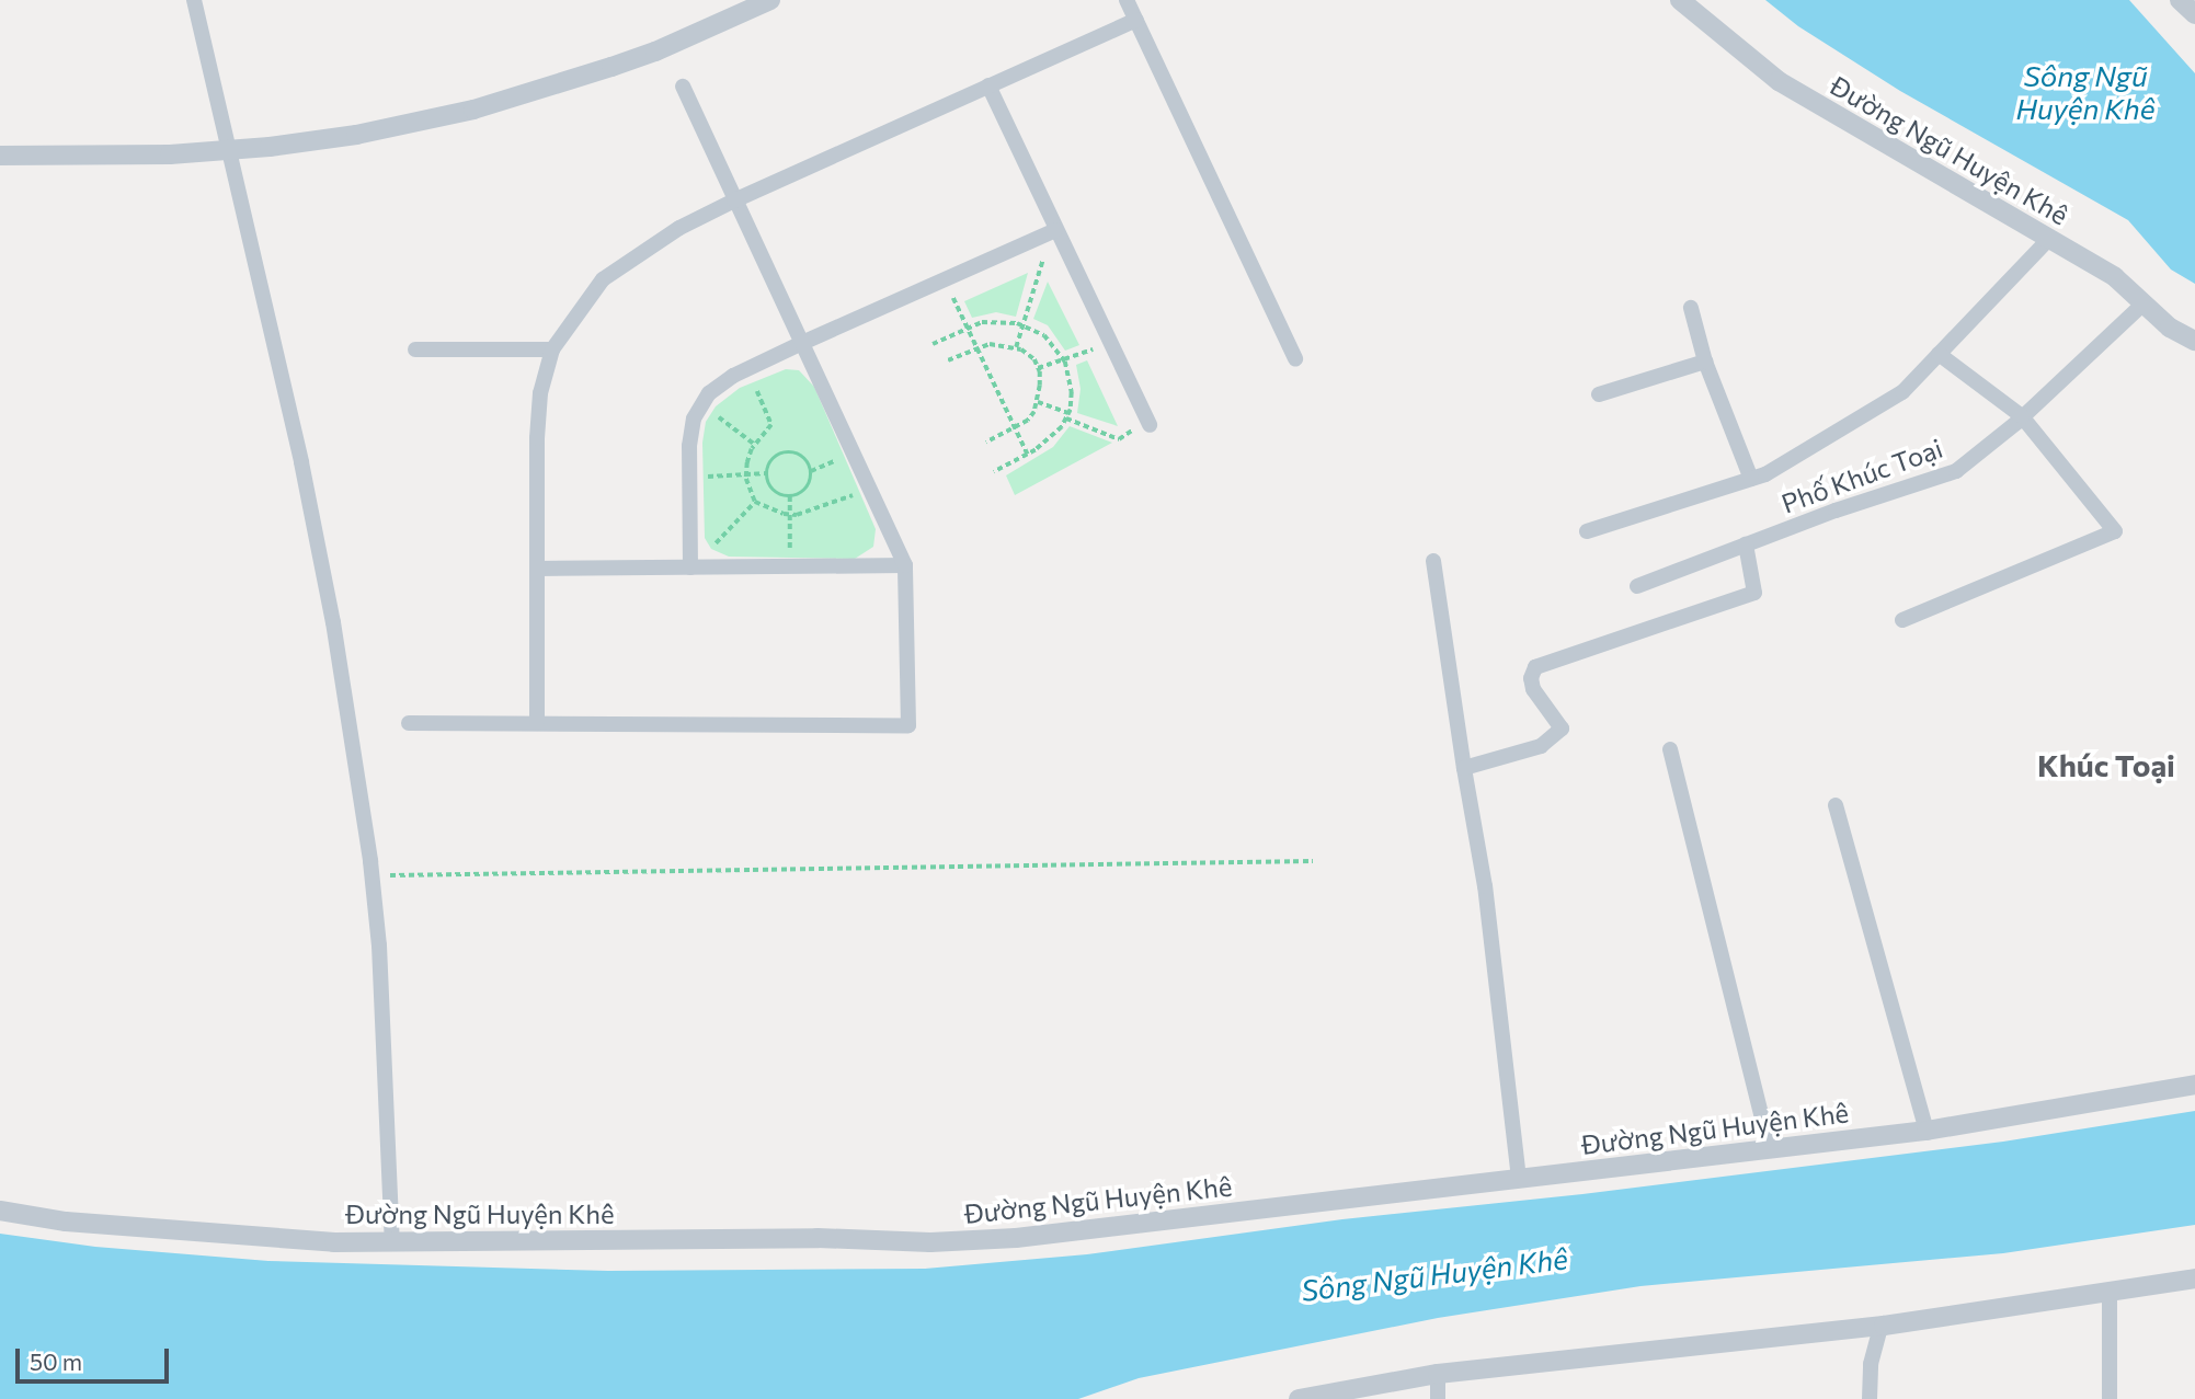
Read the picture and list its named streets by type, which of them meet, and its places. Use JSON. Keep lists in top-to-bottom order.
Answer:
{
  "streets": {
    "street": ["Đường Ngũ Huyện Khê", "Phố Khúc Toại"]
  },
  "crossings": [
    ["Đường Ngũ Huyện Khê", "Phố Khúc Toại"]
  ],
  "districts": ["Khúc Toại"],
  "water": ["Sông Ngũ Huyện Khê"],
  "scale_bar": "50 m"
}
